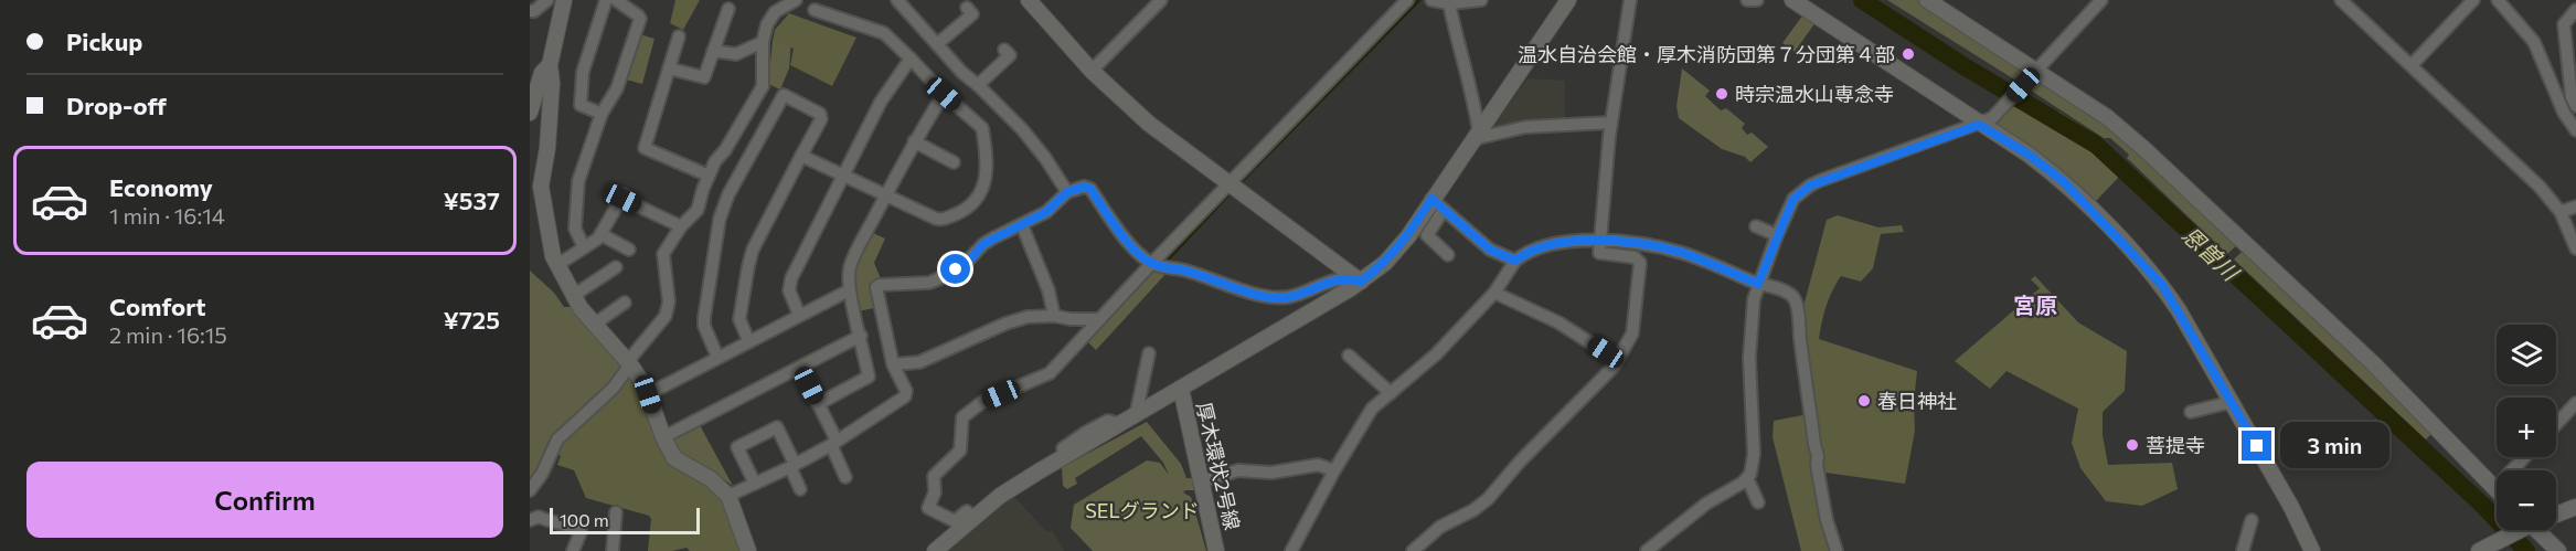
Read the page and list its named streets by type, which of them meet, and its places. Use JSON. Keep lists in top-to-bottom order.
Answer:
{
  "streets": {
    "street": ["厚木環状2号線"]
  },
  "districts": ["宮原"],
  "water": ["恩曽川"],
  "parks": ["SELグランド"],
  "places": [
    "温水自治会館・厚木消防団第７分団第４部",
    "時宗温水山専念寺",
    "春日神社",
    "菩提寺"
  ],
  "scale_bar": "100 m",
  "page": {
    "banner": ["Pickup", "Drop-off"],
    "list": [
      {
        "name": "Economy",
        "note": "1 min · 16:14",
        "value": "¥537"
      },
      {
        "name": "Comfort",
        "note": "2 min · 16:15",
        "value": "¥725"
      }
    ],
    "map_buttons": ["+", "−"],
    "bubble": "3 min",
    "buttons": "Confirm",
    "scale": "100 m"
  }
}
